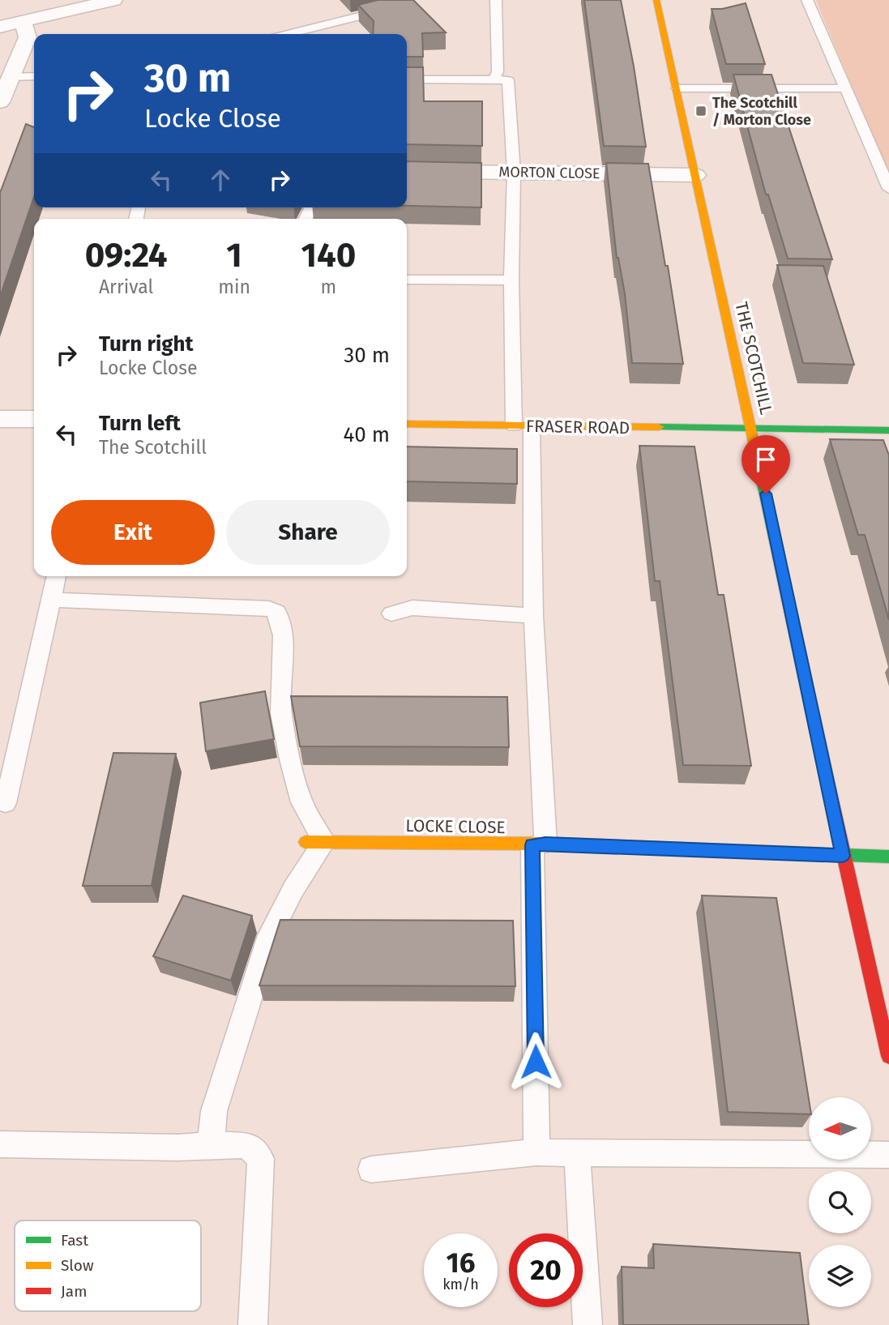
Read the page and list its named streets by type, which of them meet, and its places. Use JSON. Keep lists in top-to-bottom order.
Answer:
{
  "streets": {
    "street": [
      "MORTON CLOSE",
      "THE SCOTCHILL",
      "FRASER ROAD",
      "LOCKE CLOSE"
    ]
  },
  "crossings": [
    ["MORTON CLOSE", "THE SCOTCHILL"],
    ["THE SCOTCHILL", "FRASER ROAD"],
    ["THE SCOTCHILL", "LOCKE CLOSE"]
  ],
  "places": {
    "transit": ["The Scotchill / Morton Close"]
  },
  "legend": ["Fast", "Slow", "Jam"],
  "north": "left",
  "page": {
    "turn": ["30 m", "Locke Close"],
    "eta": [
      "09:24",
      "Arrival",
      "1",
      "min",
      "140",
      "m"
    ],
    "list": [
      {
        "name": "Turn right",
        "note": "Locke Close",
        "value": "30 m"
      },
      {
        "name": "Turn left",
        "note": "The Scotchill",
        "value": "40 m"
      }
    ],
    "buttons": ["Exit", "Share"],
    "speed": "16 km/h",
    "limit": "20"
  }
}
